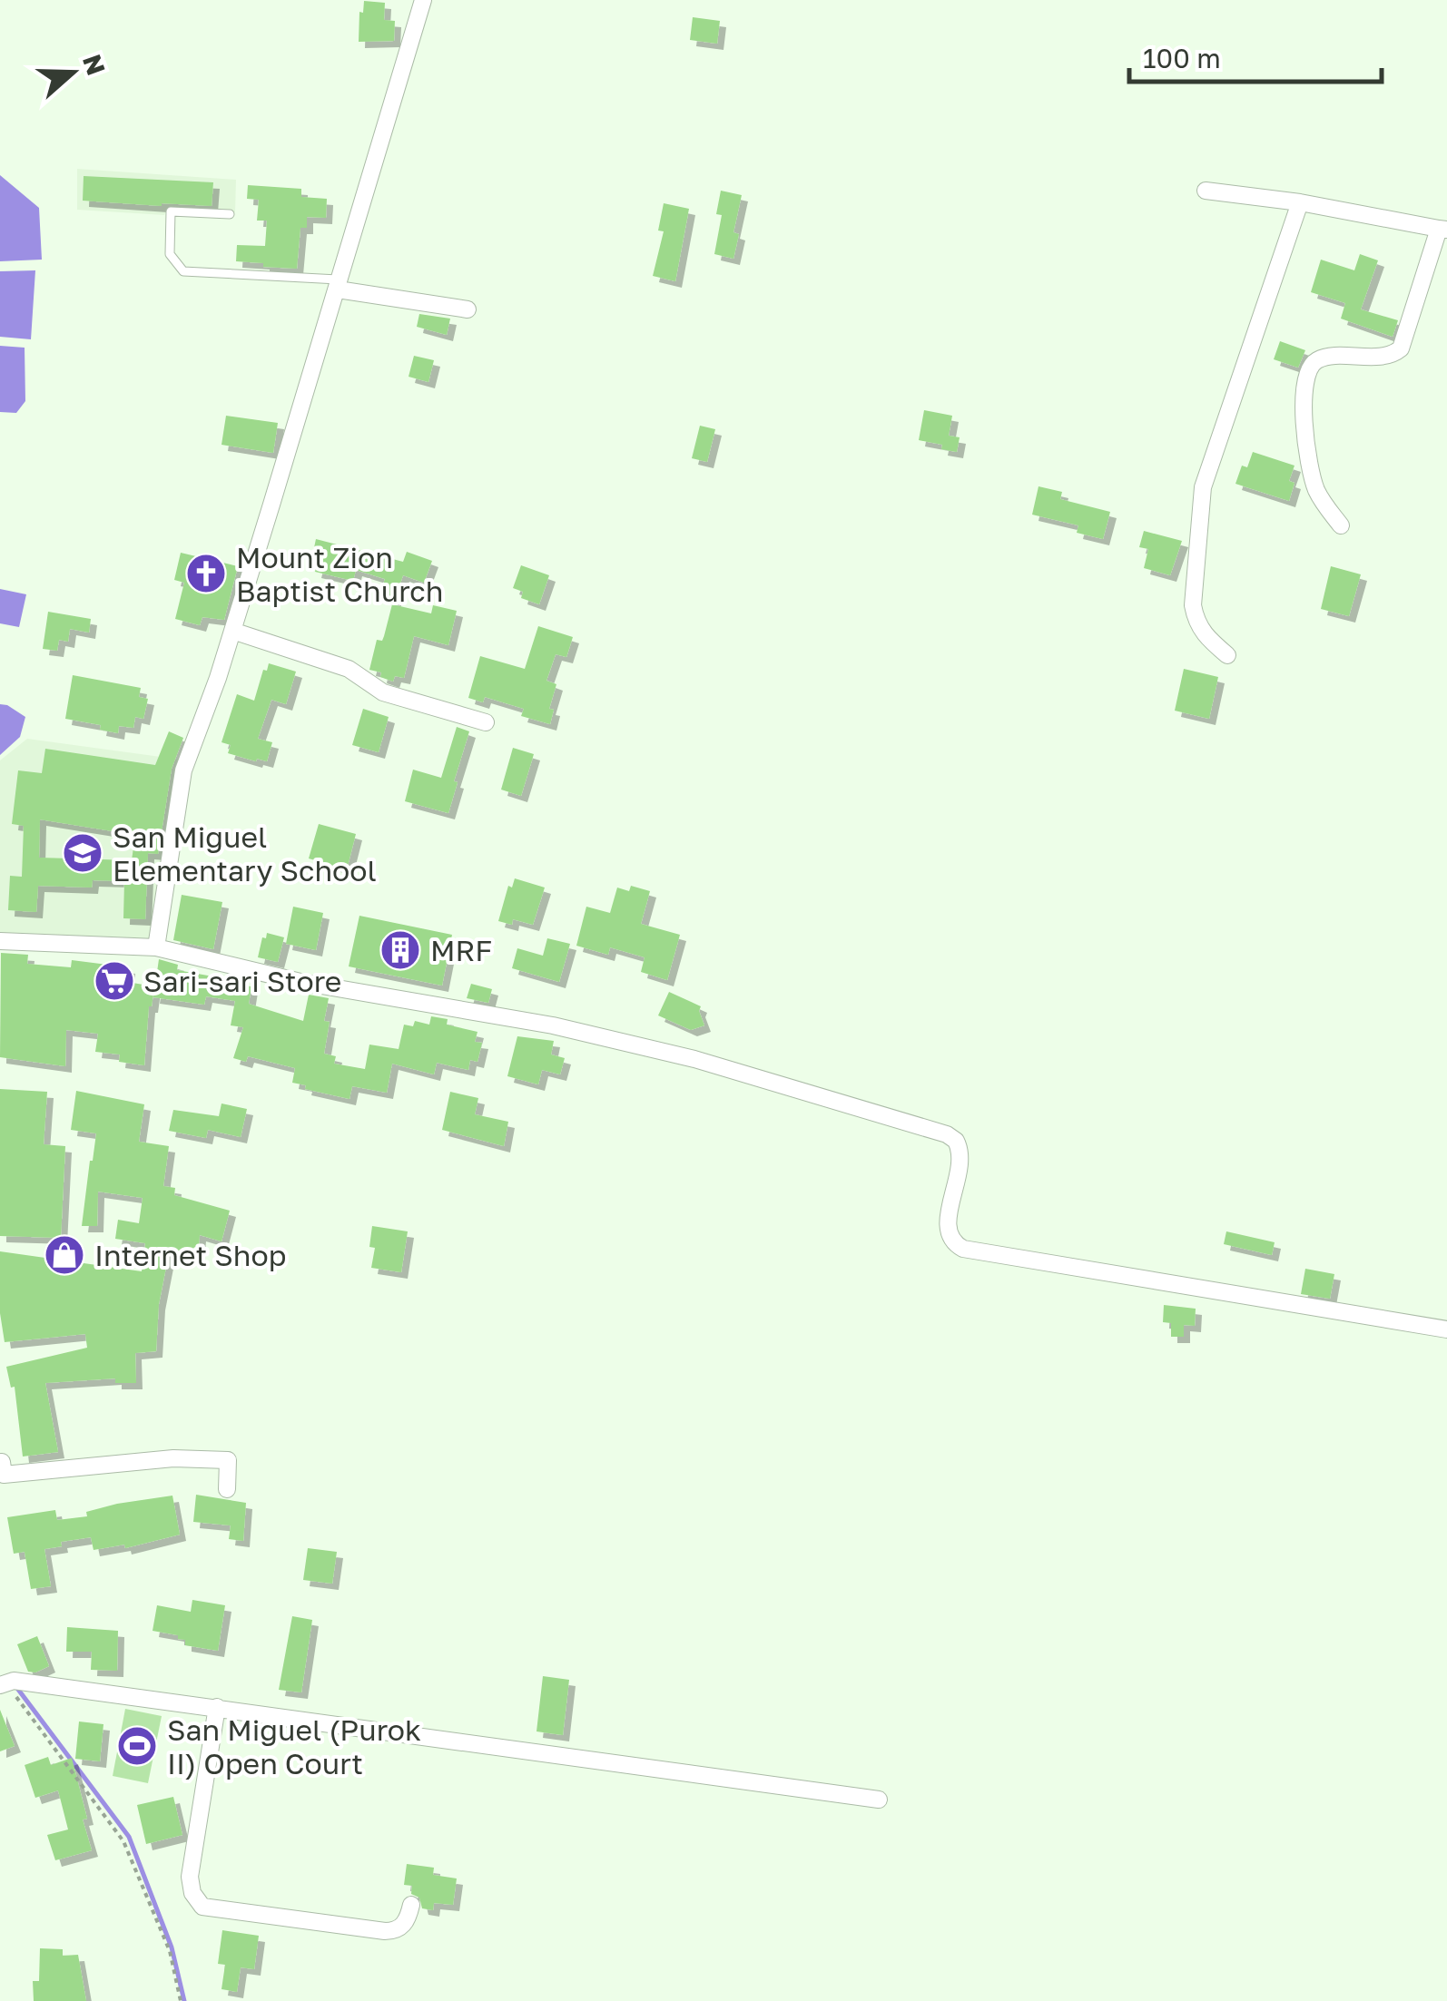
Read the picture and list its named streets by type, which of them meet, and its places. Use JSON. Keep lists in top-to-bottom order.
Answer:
{
  "places": {
    "church": ["Mount Zion Baptist Church"],
    "school or university": ["San Miguel Elementary School"],
    "building": ["MRF"],
    "supermarket": ["Sari-sari Store"],
    "shop": ["Internet Shop"],
    "sports": ["San Miguel (Purok II) Open Court"]
  },
  "scale_bar": "100 m",
  "north": "right"
}
